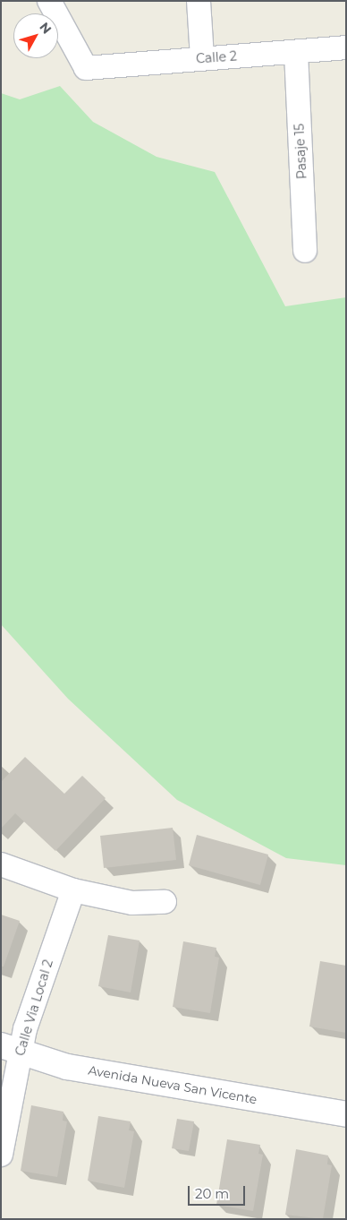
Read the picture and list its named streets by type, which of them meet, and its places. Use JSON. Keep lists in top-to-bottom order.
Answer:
{
  "streets": {
    "street": [
      "Calle 2",
      "Pasaje 15",
      "Calle Via Local 2",
      "Avenida Nueva San Vicente"
    ]
  },
  "crossings": [
    ["Calle 2", "Pasaje 15"],
    ["Calle Via Local 2", "Avenida Nueva San Vicente"]
  ],
  "scale_bar": "20 m",
  "north": "top right"
}
